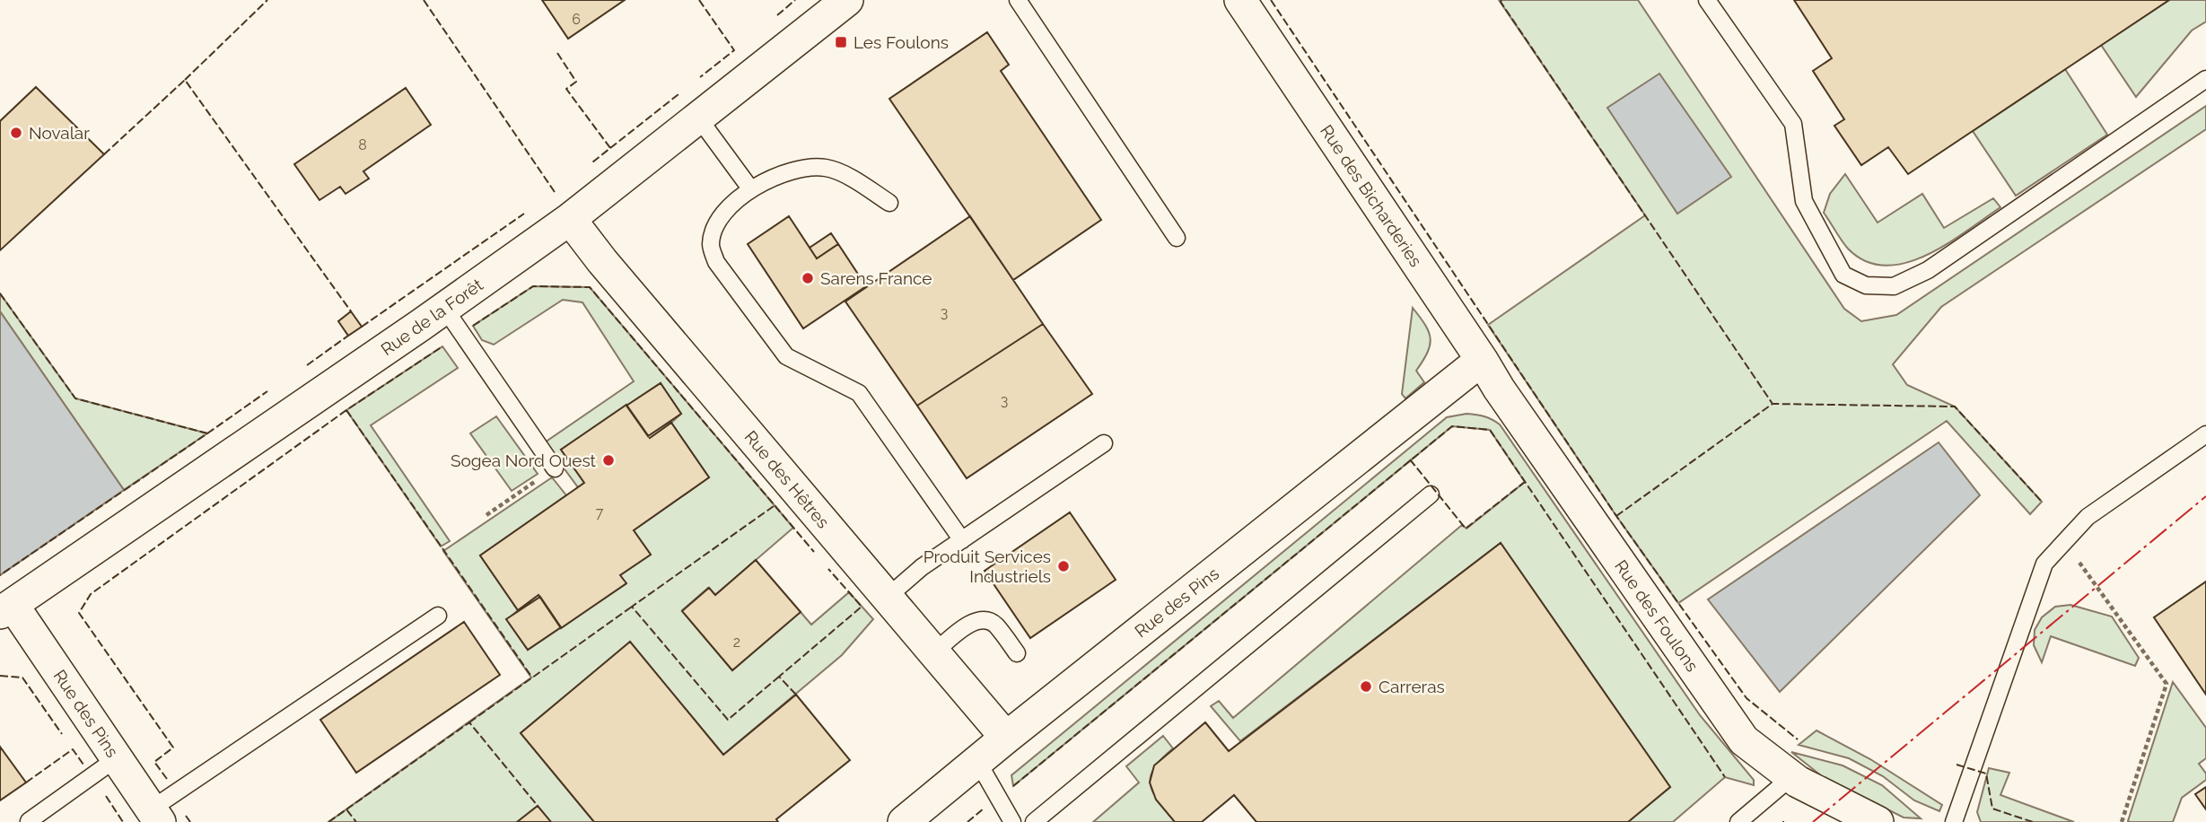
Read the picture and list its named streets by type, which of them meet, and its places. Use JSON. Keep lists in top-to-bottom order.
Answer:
{
  "streets": {
    "street": [
      "Rue des Bicharderies",
      "Rue de la Forêt",
      "Rue des Hêtres",
      "Rue des Pins",
      "Rue des Foulons"
    ]
  },
  "crossings": [
    ["Rue des Bicharderies", "Rue des Pins"],
    ["Rue des Bicharderies", "Rue des Foulons"],
    ["Rue de la Forêt", "Rue des Hêtres"],
    ["Rue de la Forêt", "Rue des Pins"],
    ["Rue des Hêtres", "Rue des Pins"],
    ["Rue des Pins", "Rue des Foulons"]
  ],
  "places": {
    "transit": ["Les Foulons"],
    "other": [
      "Novalar",
      "Sarens France",
      "Sogea Nord Ouest",
      "Produit Services Industriels",
      "Carreras"
    ]
  },
  "house_numbers": [
    "6",
    "8",
    "3",
    "3",
    "7",
    "2"
  ]
}
